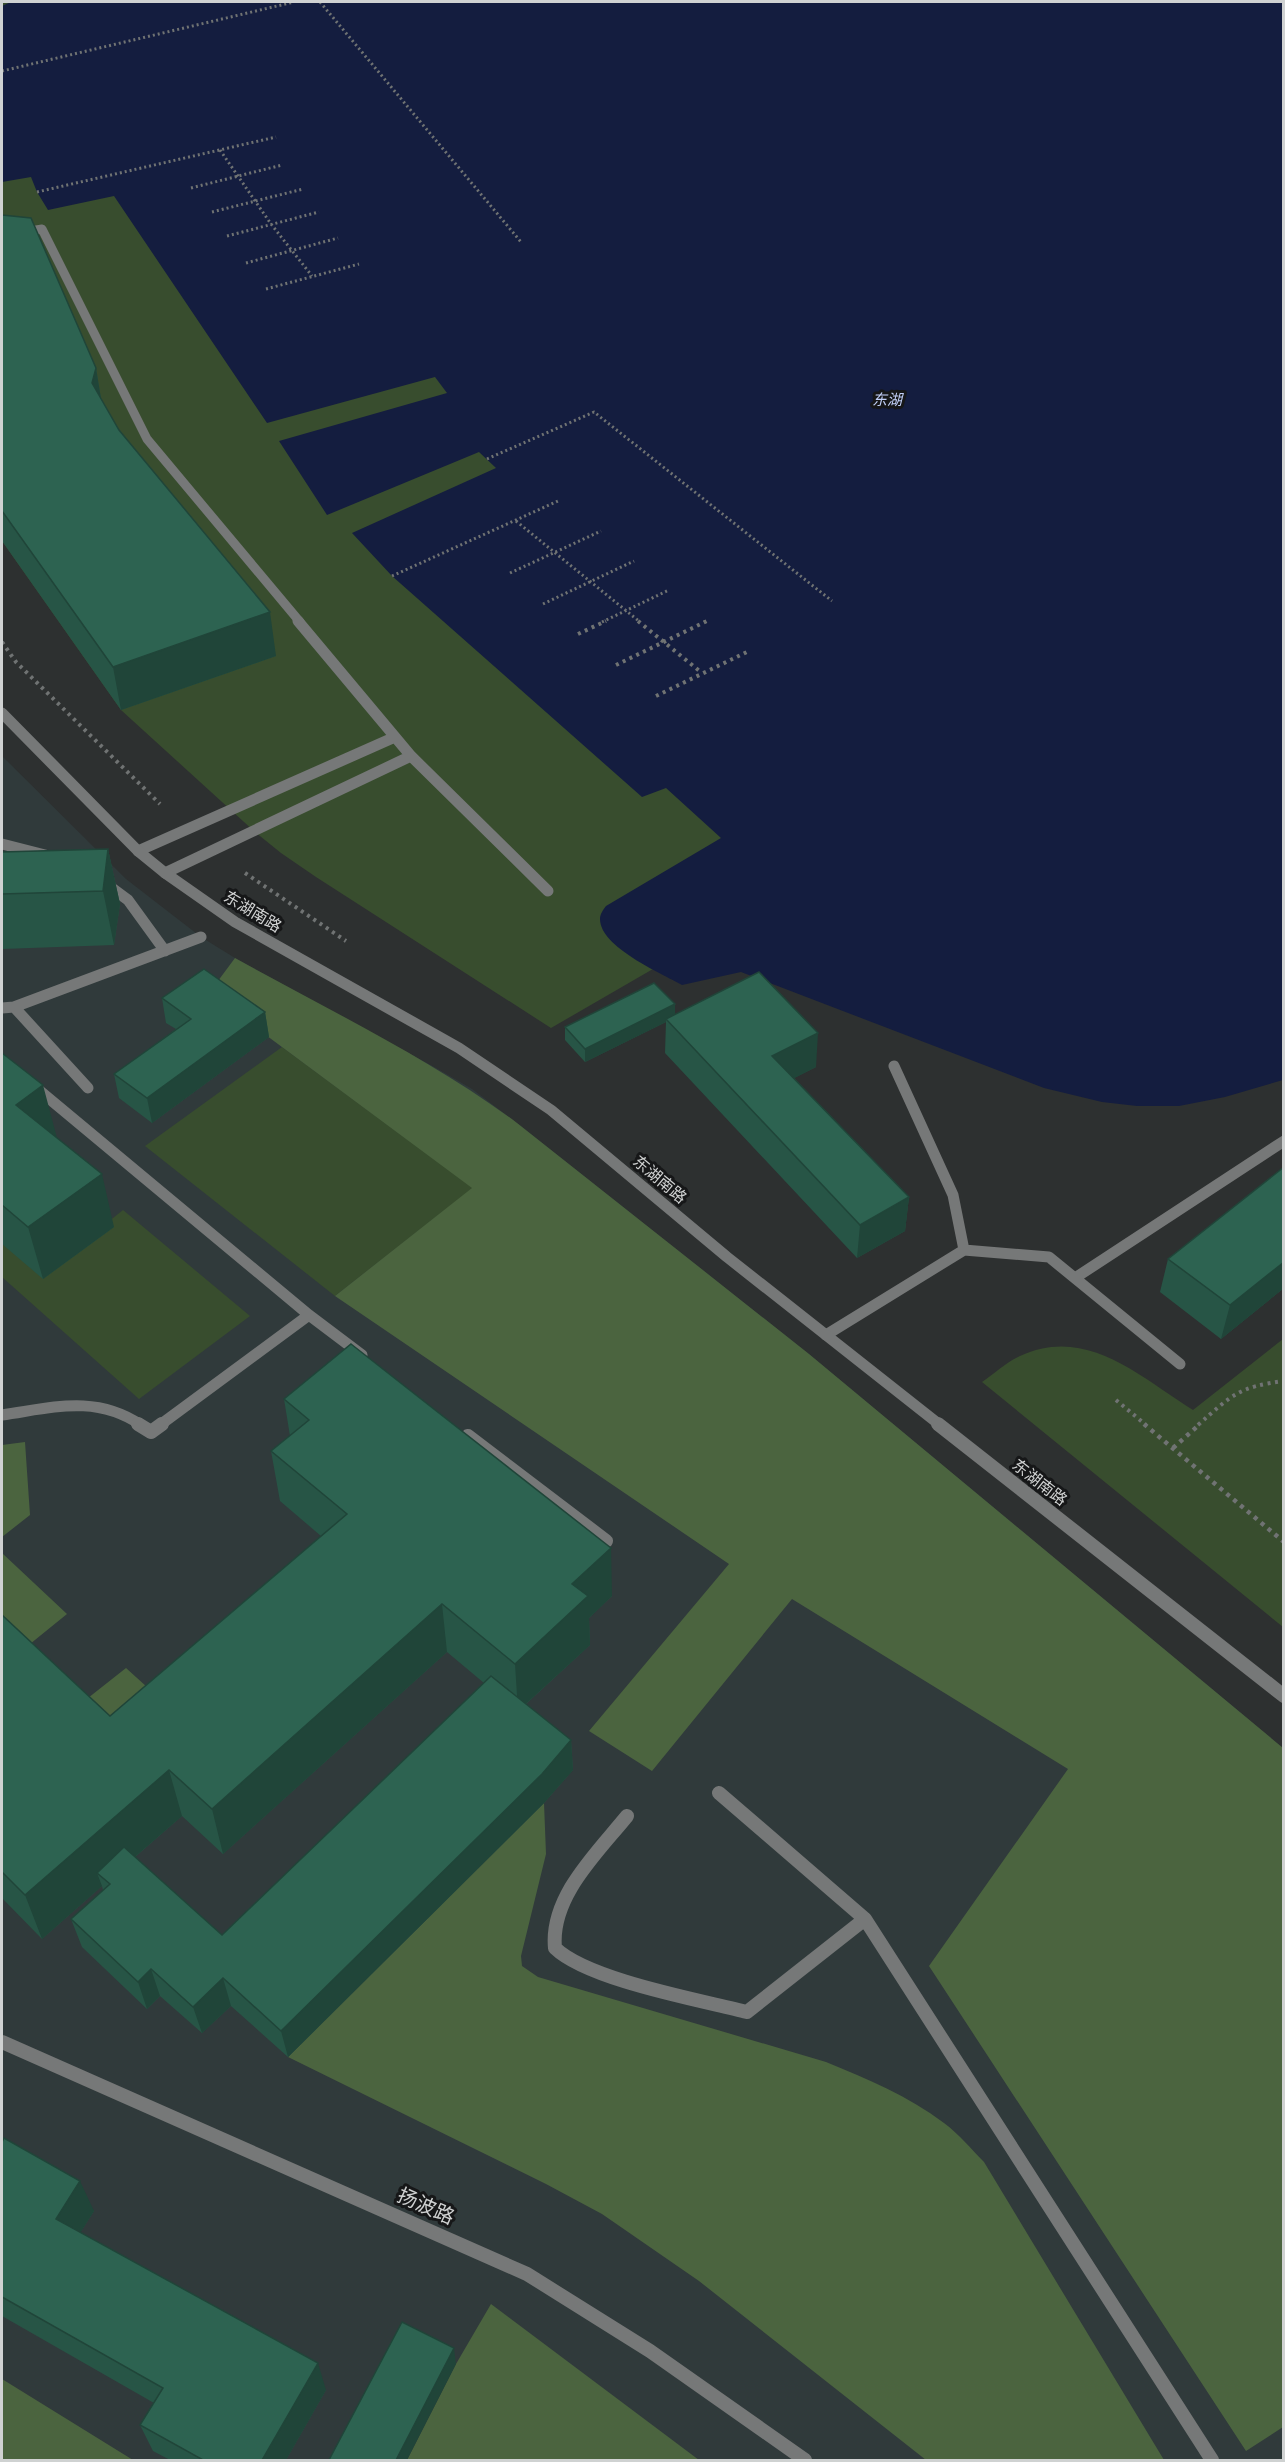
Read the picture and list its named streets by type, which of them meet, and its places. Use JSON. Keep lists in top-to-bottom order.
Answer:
{
  "streets": {
    "street": ["东湖南路", "扬波路"]
  },
  "water": ["东湖"]
}
